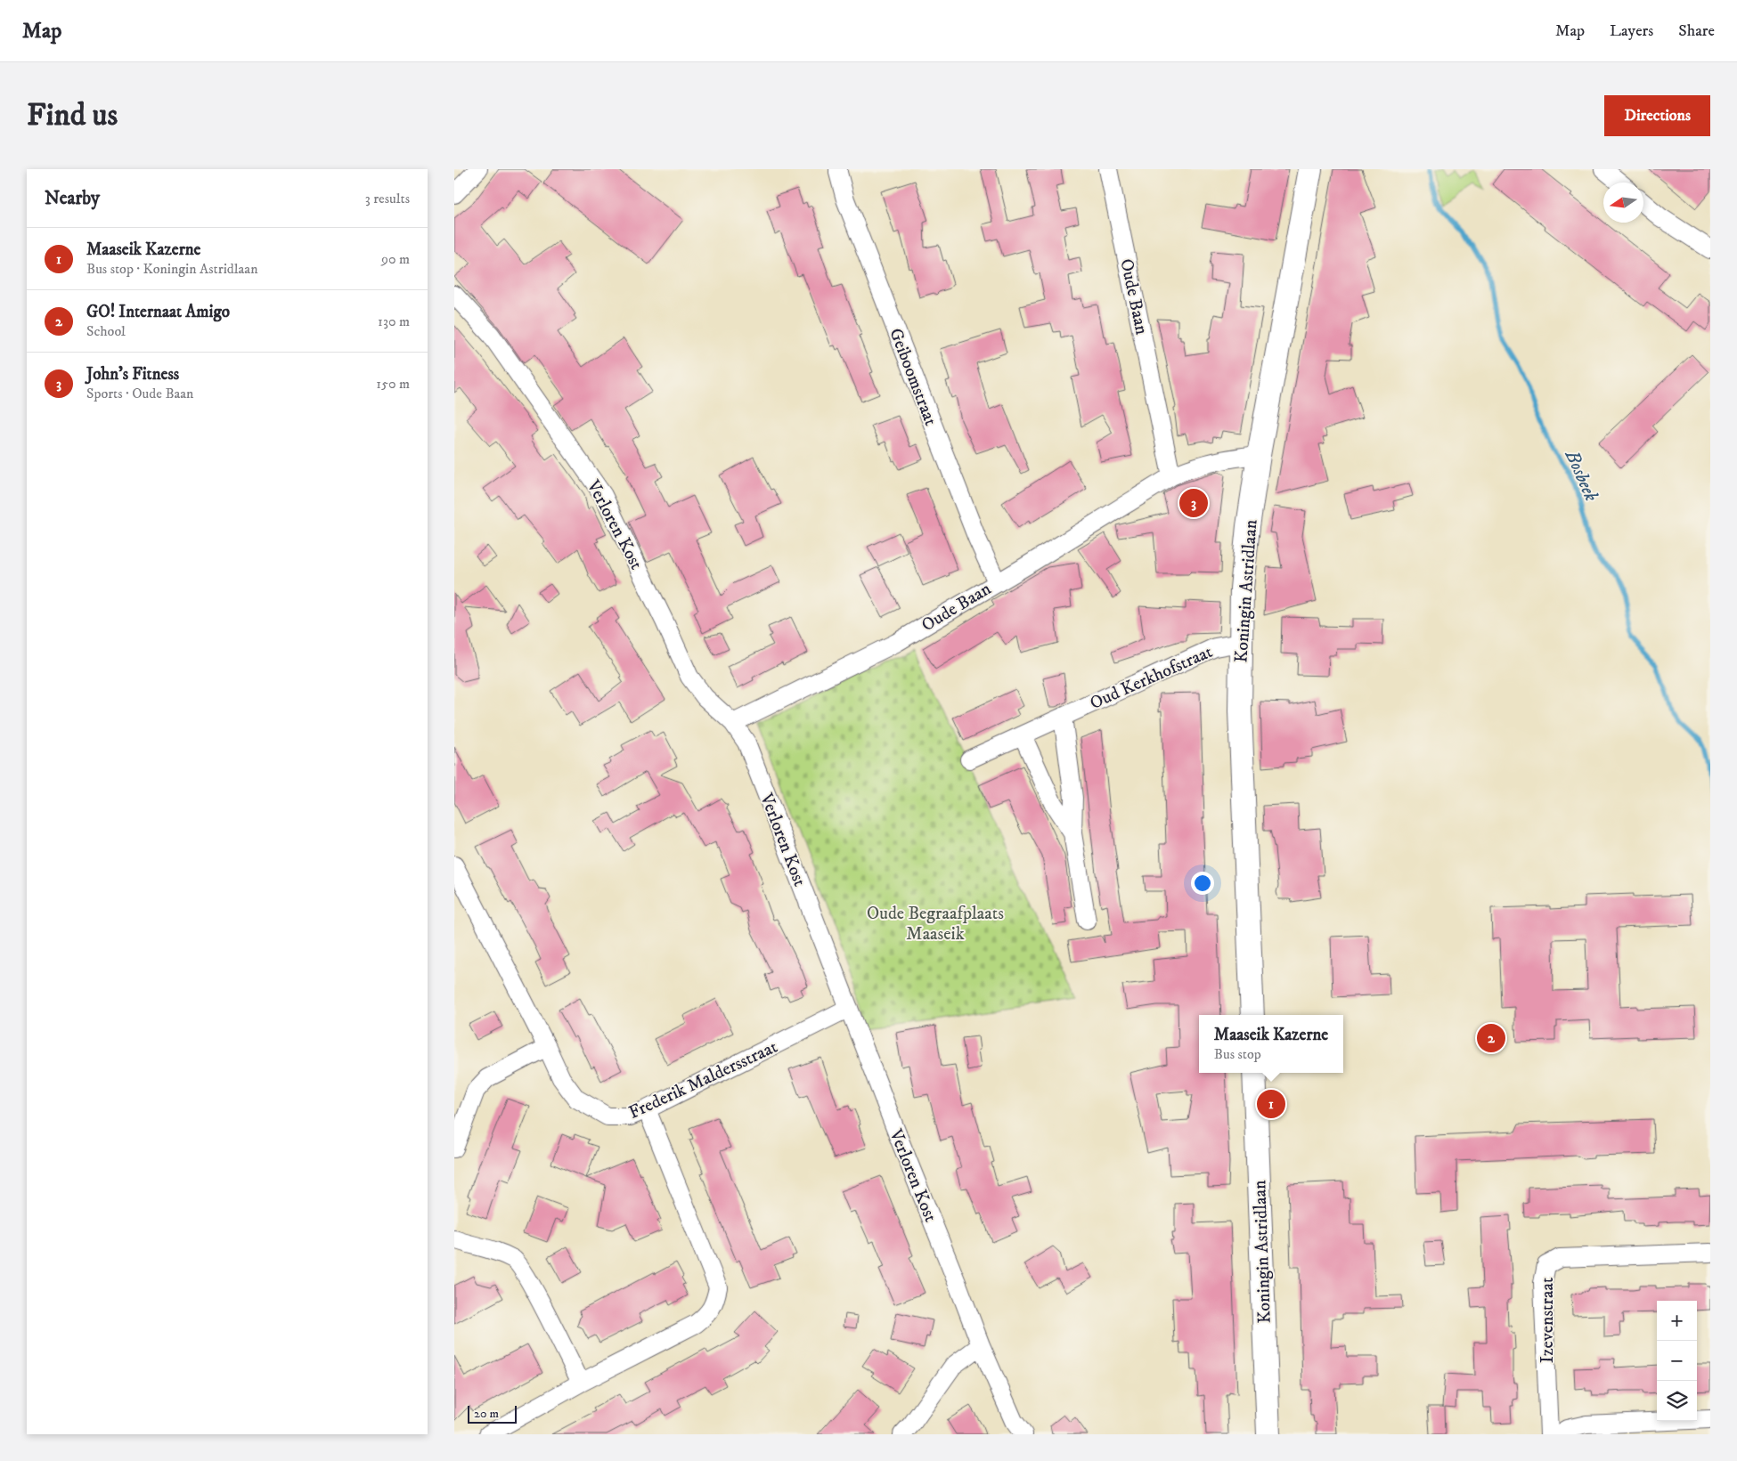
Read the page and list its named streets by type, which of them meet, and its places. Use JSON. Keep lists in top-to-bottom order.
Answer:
{
  "streets": {
    "main road": ["Koningin Astridlaan"],
    "street": [
      "Oude Baan",
      "Geiboomstraat",
      "Verloren Kost",
      "Oud Kerkhofstraat",
      "Frederik Maldersstraat",
      "Izevenstraat"
    ]
  },
  "crossings": [
    ["Oude Baan", "Geiboomstraat"],
    ["Oude Baan", "Verloren Kost"],
    ["Oude Baan", "Koningin Astridlaan"],
    ["Verloren Kost", "Frederik Maldersstraat"],
    ["Koningin Astridlaan", "Oud Kerkhofstraat"]
  ],
  "water": ["Bosbeek"],
  "parks": ["Oude Begraafplaats Maaseik"],
  "scale_bar": "20 m",
  "north": "left",
  "page": {
    "header": "Map",
    "nav": ["Map", "Layers", "Share"],
    "buttons": "Directions",
    "title": "Find us",
    "heading": ["Nearby", "3 results"],
    "list": [
      {
        "mark": "1",
        "name": "Maaseik Kazerne",
        "note": "Bus stop · Koningin Astridlaan",
        "value": "90 m"
      },
      {
        "mark": "2",
        "name": "GO! Internaat Amigo",
        "note": "School",
        "value": "130 m"
      },
      {
        "mark": "3",
        "name": "John's Fitness",
        "note": "Sports · Oude Baan",
        "value": "150 m"
      }
    ],
    "pins": ["3", "2", "1"],
    "popup": ["Maaseik Kazerne", "Bus stop"],
    "map_buttons": ["+", "−"],
    "scale": "20 m"
  }
}
